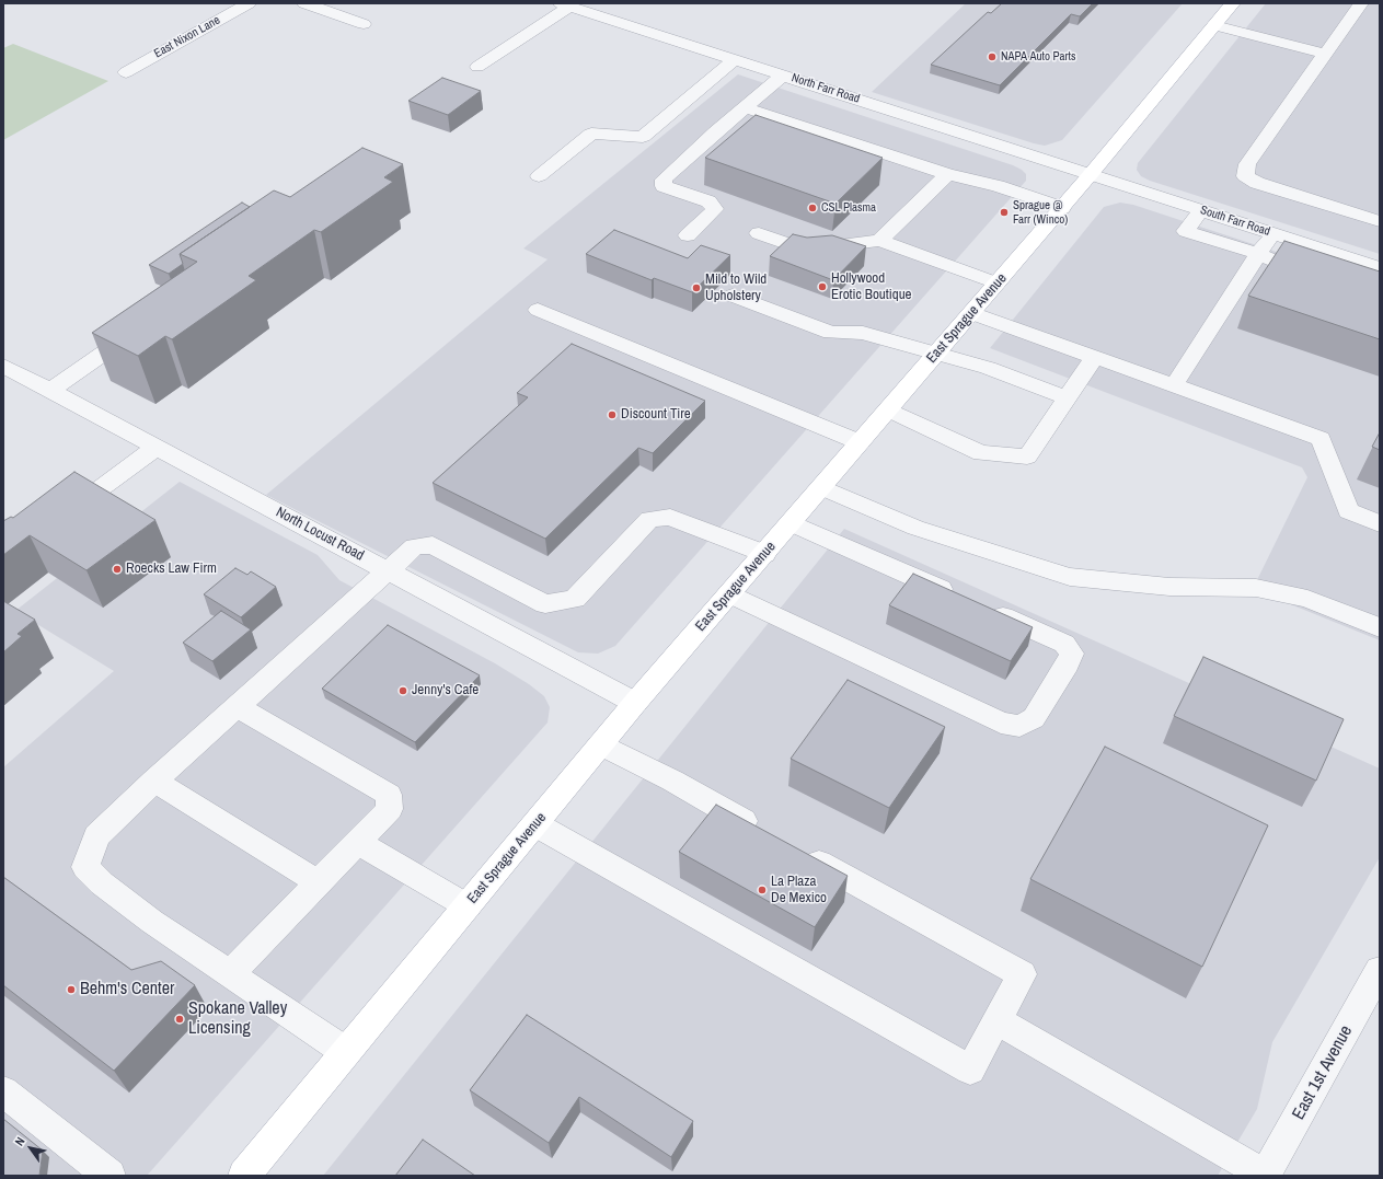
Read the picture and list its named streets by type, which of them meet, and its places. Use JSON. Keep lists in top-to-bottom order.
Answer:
{
  "streets": {
    "main road": ["East Sprague Avenue"],
    "street": [
      "East Nixon Lane",
      "North Farr Road",
      "South Farr Road",
      "North Locust Road",
      "East 1st Avenue"
    ]
  },
  "crossings": [
    ["North Farr Road", "South Farr Road"],
    ["North Farr Road", "East Sprague Avenue"],
    ["South Farr Road", "East Sprague Avenue"],
    ["East Sprague Avenue", "North Locust Road"]
  ],
  "places": [
    "NAPA Auto Parts",
    "CSL Plasma",
    "Sprague @ Farr (Winco)",
    "Hollywood Erotic Boutique",
    "Mild to Wild Upholstery",
    "Discount Tire",
    "Roecks Law Firm",
    "Jenny's Cafe",
    "La Plaza De Mexico",
    "Behm's Center",
    "Spokane Valley Licensing"
  ],
  "north": "top left"
}
